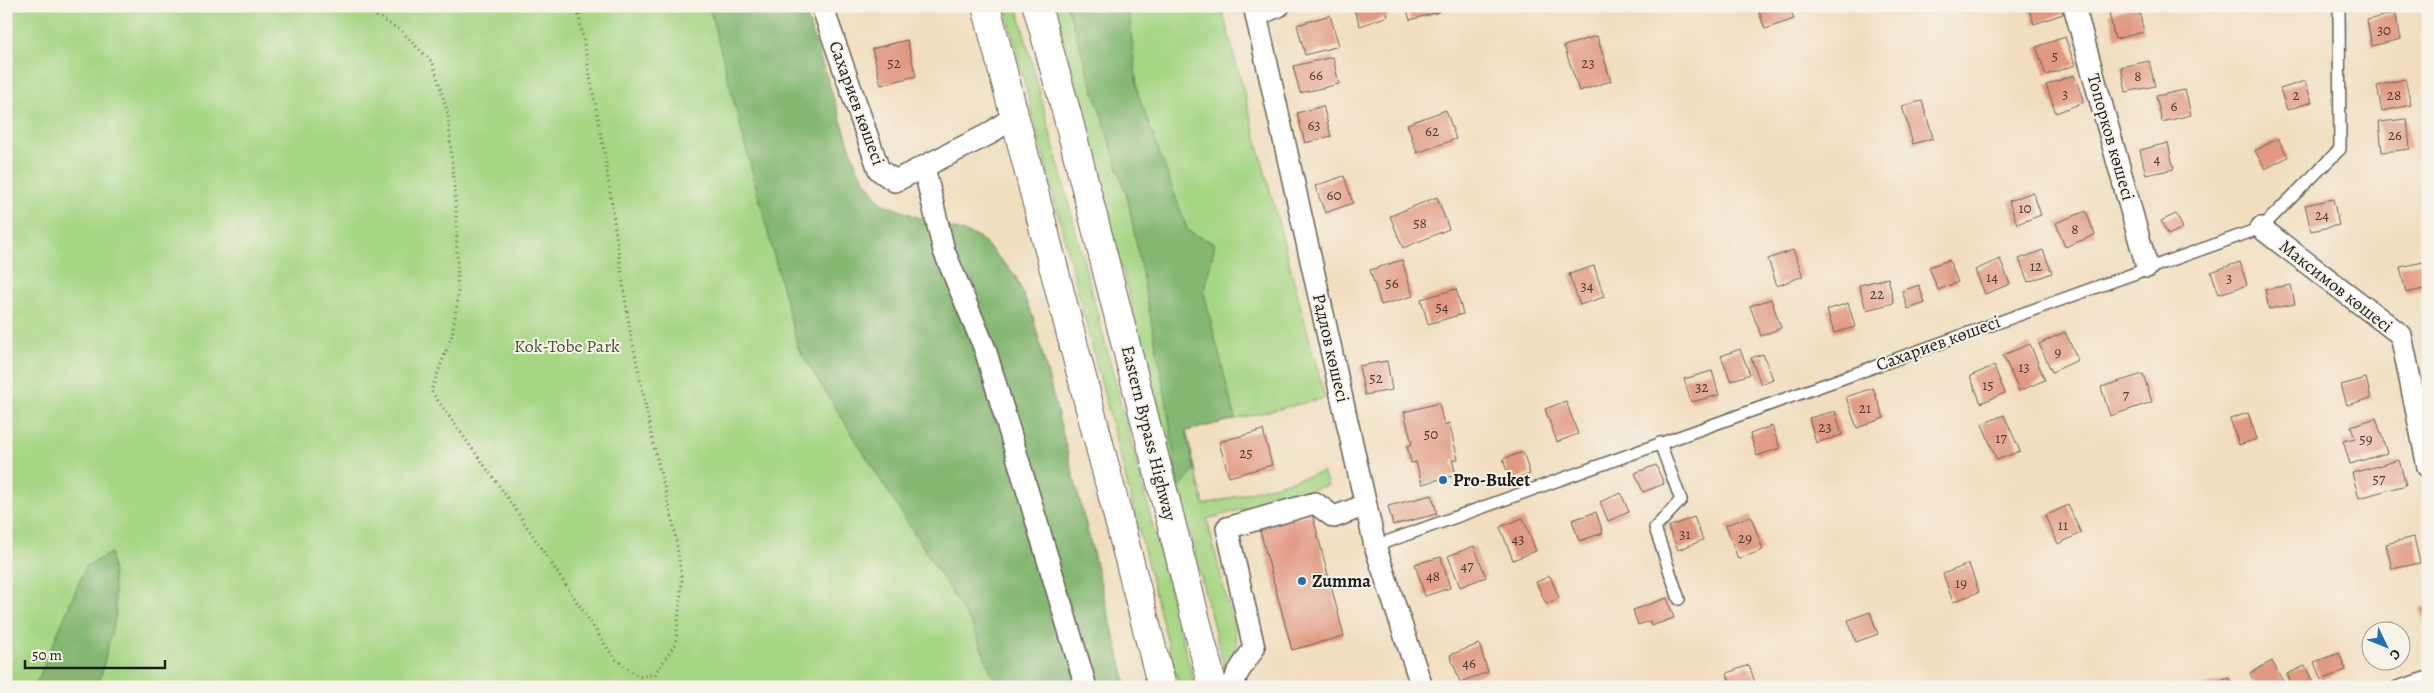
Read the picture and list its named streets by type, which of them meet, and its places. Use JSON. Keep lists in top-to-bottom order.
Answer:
{
  "streets": {
    "main road": ["Eastern Bypass Highway"],
    "street": [
      "Сахариев көшесі",
      "Топорков көшесі",
      "Максимов көшесі",
      "Радлов көшесі"
    ]
  },
  "crossings": [
    ["Сахариев көшесі", "Топорков көшесі"],
    ["Сахариев көшесі", "Максимов көшесі"],
    ["Сахариев көшесі", "Радлов көшесі"]
  ],
  "parks": ["Kok-Tobe Park"],
  "places": ["Pro-Buket", "Zumma"],
  "house_numbers": [
    "30",
    "5",
    "52",
    "23",
    "66",
    "8",
    "3",
    "2",
    "28",
    "6",
    "63",
    "62",
    "26",
    "4",
    "60",
    "10",
    "24",
    "58",
    "8",
    "12",
    "14",
    "3",
    "56",
    "34",
    "22",
    "54",
    "9",
    "13",
    "52",
    "15",
    "32",
    "7",
    "21",
    "23",
    "50",
    "17",
    "59",
    "25",
    "57",
    "11",
    "31",
    "29",
    "43",
    "47",
    "48",
    "19",
    "46"
  ],
  "scale_bar": "50 m",
  "north": "bottom right"
}
